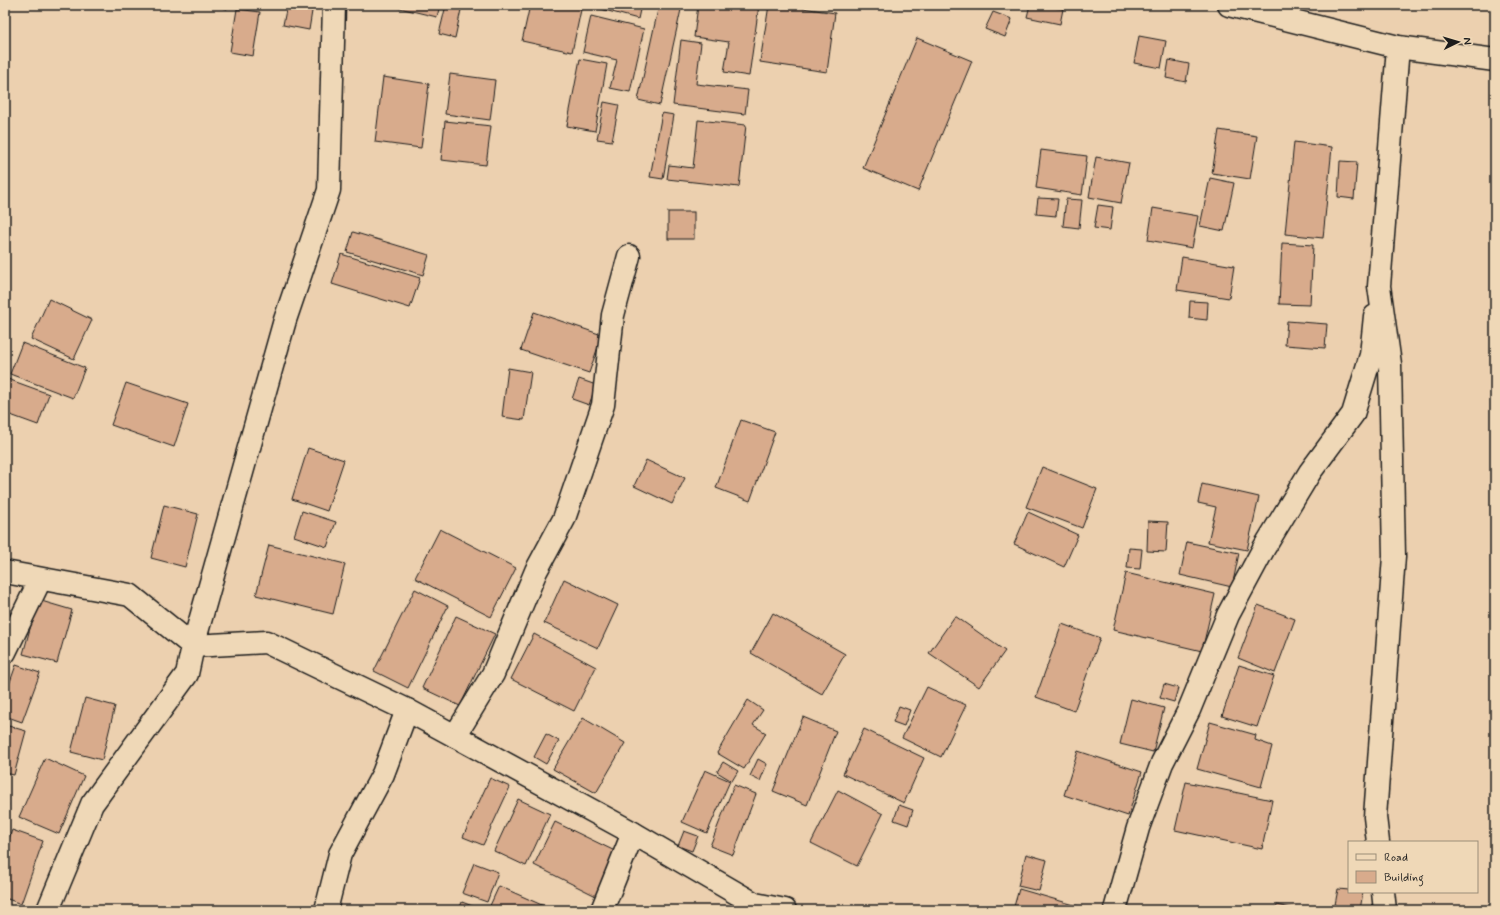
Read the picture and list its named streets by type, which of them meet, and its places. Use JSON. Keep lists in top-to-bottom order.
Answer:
{
  "legend": ["Road", "Building"],
  "north": "right"
}
